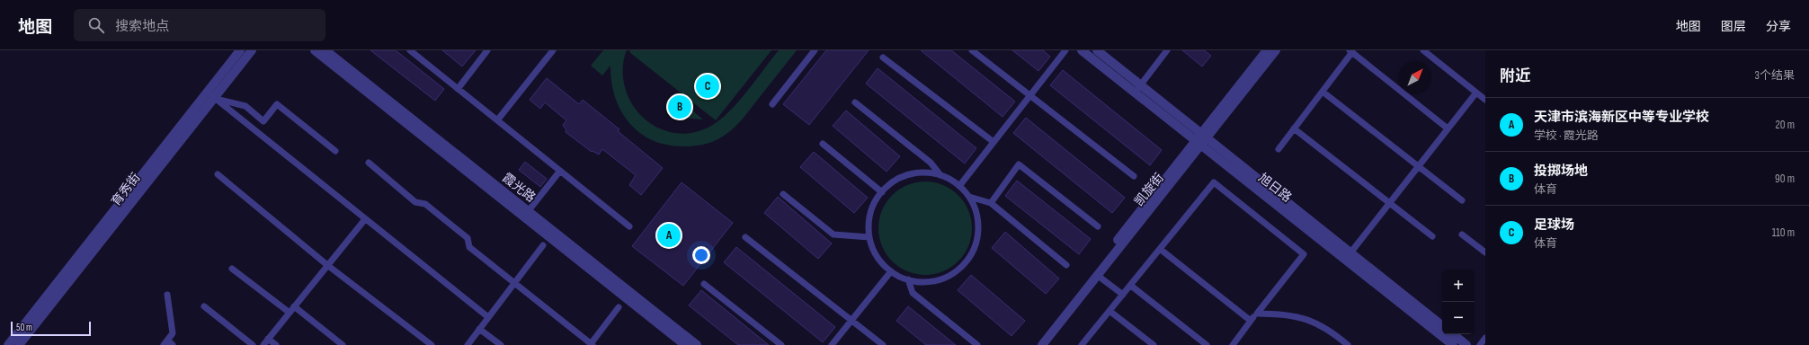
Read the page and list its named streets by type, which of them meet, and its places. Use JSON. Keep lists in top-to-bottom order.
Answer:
{
  "streets": {
    "street": [
      "霞光路",
      "旭日路",
      "育秀街",
      "凯旋街"
    ]
  },
  "crossings": [
    ["旭日路", "凯旋街"]
  ],
  "scale_bar": "50 m",
  "north": "top right",
  "page": {
    "header": "地图",
    "search": "搜索地点",
    "nav": ["地图", "图层", "分享"],
    "heading": ["附近", "3个结果"],
    "pins": ["C", "B", "A"],
    "list": [
      {
        "mark": "A",
        "name": "天津市滨海新区中等专业学校",
        "note": "学校 · 霞光路",
        "value": "20 m"
      },
      {
        "mark": "B",
        "name": "投掷场地",
        "note": "体育",
        "value": "90 m"
      },
      {
        "mark": "C",
        "name": "足球场",
        "note": "体育",
        "value": "110 m"
      }
    ],
    "map_buttons": ["+", "−"],
    "scale": "50 m"
  }
}
